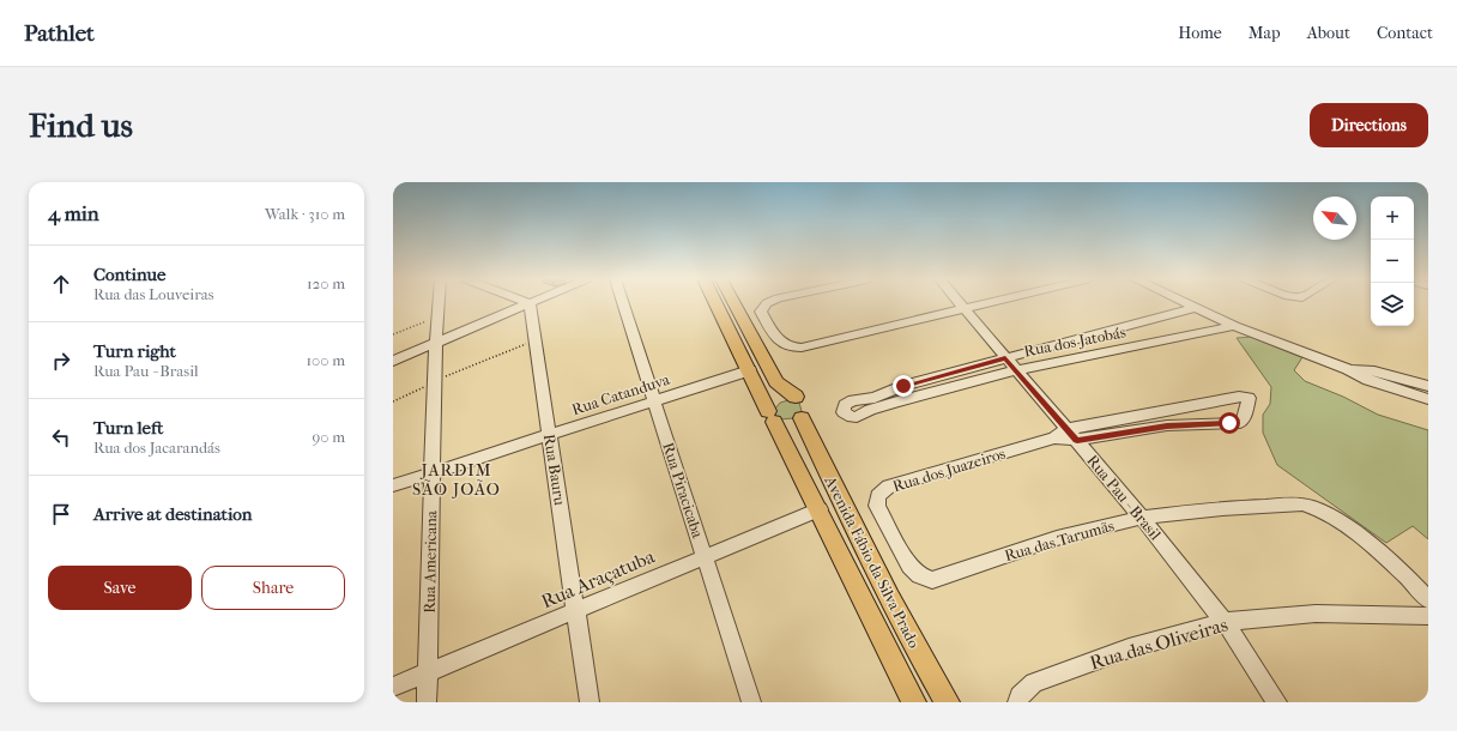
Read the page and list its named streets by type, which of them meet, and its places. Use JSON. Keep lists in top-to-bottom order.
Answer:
{
  "streets": {
    "main road": ["Avenida Fábio da Silva Prado"],
    "street": [
      "Rua dos Jatobás",
      "Rua Catanduva",
      "Rua Bauru",
      "Rua dos Juazeiros",
      "Rua Piracicaba",
      "Rua Pau - Brasil",
      "Rua das Tarumãs",
      "Rua Americana",
      "Rua Araçatuba",
      "Rua das Oliveiras"
    ]
  },
  "crossings": [
    ["Rua dos Jatobás", "Rua Pau - Brasil"],
    ["Rua Catanduva", "Rua Bauru"],
    ["Rua Catanduva", "Rua Piracicaba"],
    ["Rua Catanduva", "Rua Americana"],
    ["Rua Catanduva", "Avenida Fábio da Silva Prado"],
    ["Rua Bauru", "Rua Araçatuba"],
    ["Rua dos Juazeiros", "Rua Pau - Brasil"],
    ["Rua dos Juazeiros", "Rua das Tarumãs"],
    ["Rua Piracicaba", "Rua Araçatuba"],
    ["Rua Pau - Brasil", "Rua das Tarumãs"],
    ["Rua Pau - Brasil", "Rua das Oliveiras"],
    ["Rua Americana", "Rua Araçatuba"],
    ["Avenida Fábio da Silva Prado", "Rua Araçatuba"]
  ],
  "districts": ["JARDIM SÃO JOÃO"],
  "north": "top left",
  "page": {
    "header": "Pathlet",
    "nav": [
      "Home",
      "Map",
      "About",
      "Contact"
    ],
    "buttons": [
      "Directions",
      ["Save", "Share"]
    ],
    "title": "Find us",
    "heading": ["4 min", "Walk · 310 m"],
    "map_buttons": ["+", "−"],
    "list": [
      ["Continue", "Rua das Louveiras", "120 m"],
      ["Turn right", "Rua Pau - Brasil", "100 m"],
      ["Turn left", "Rua dos Jacarandás", "90 m"],
      "Arrive at destination"
    ]
  }
}
